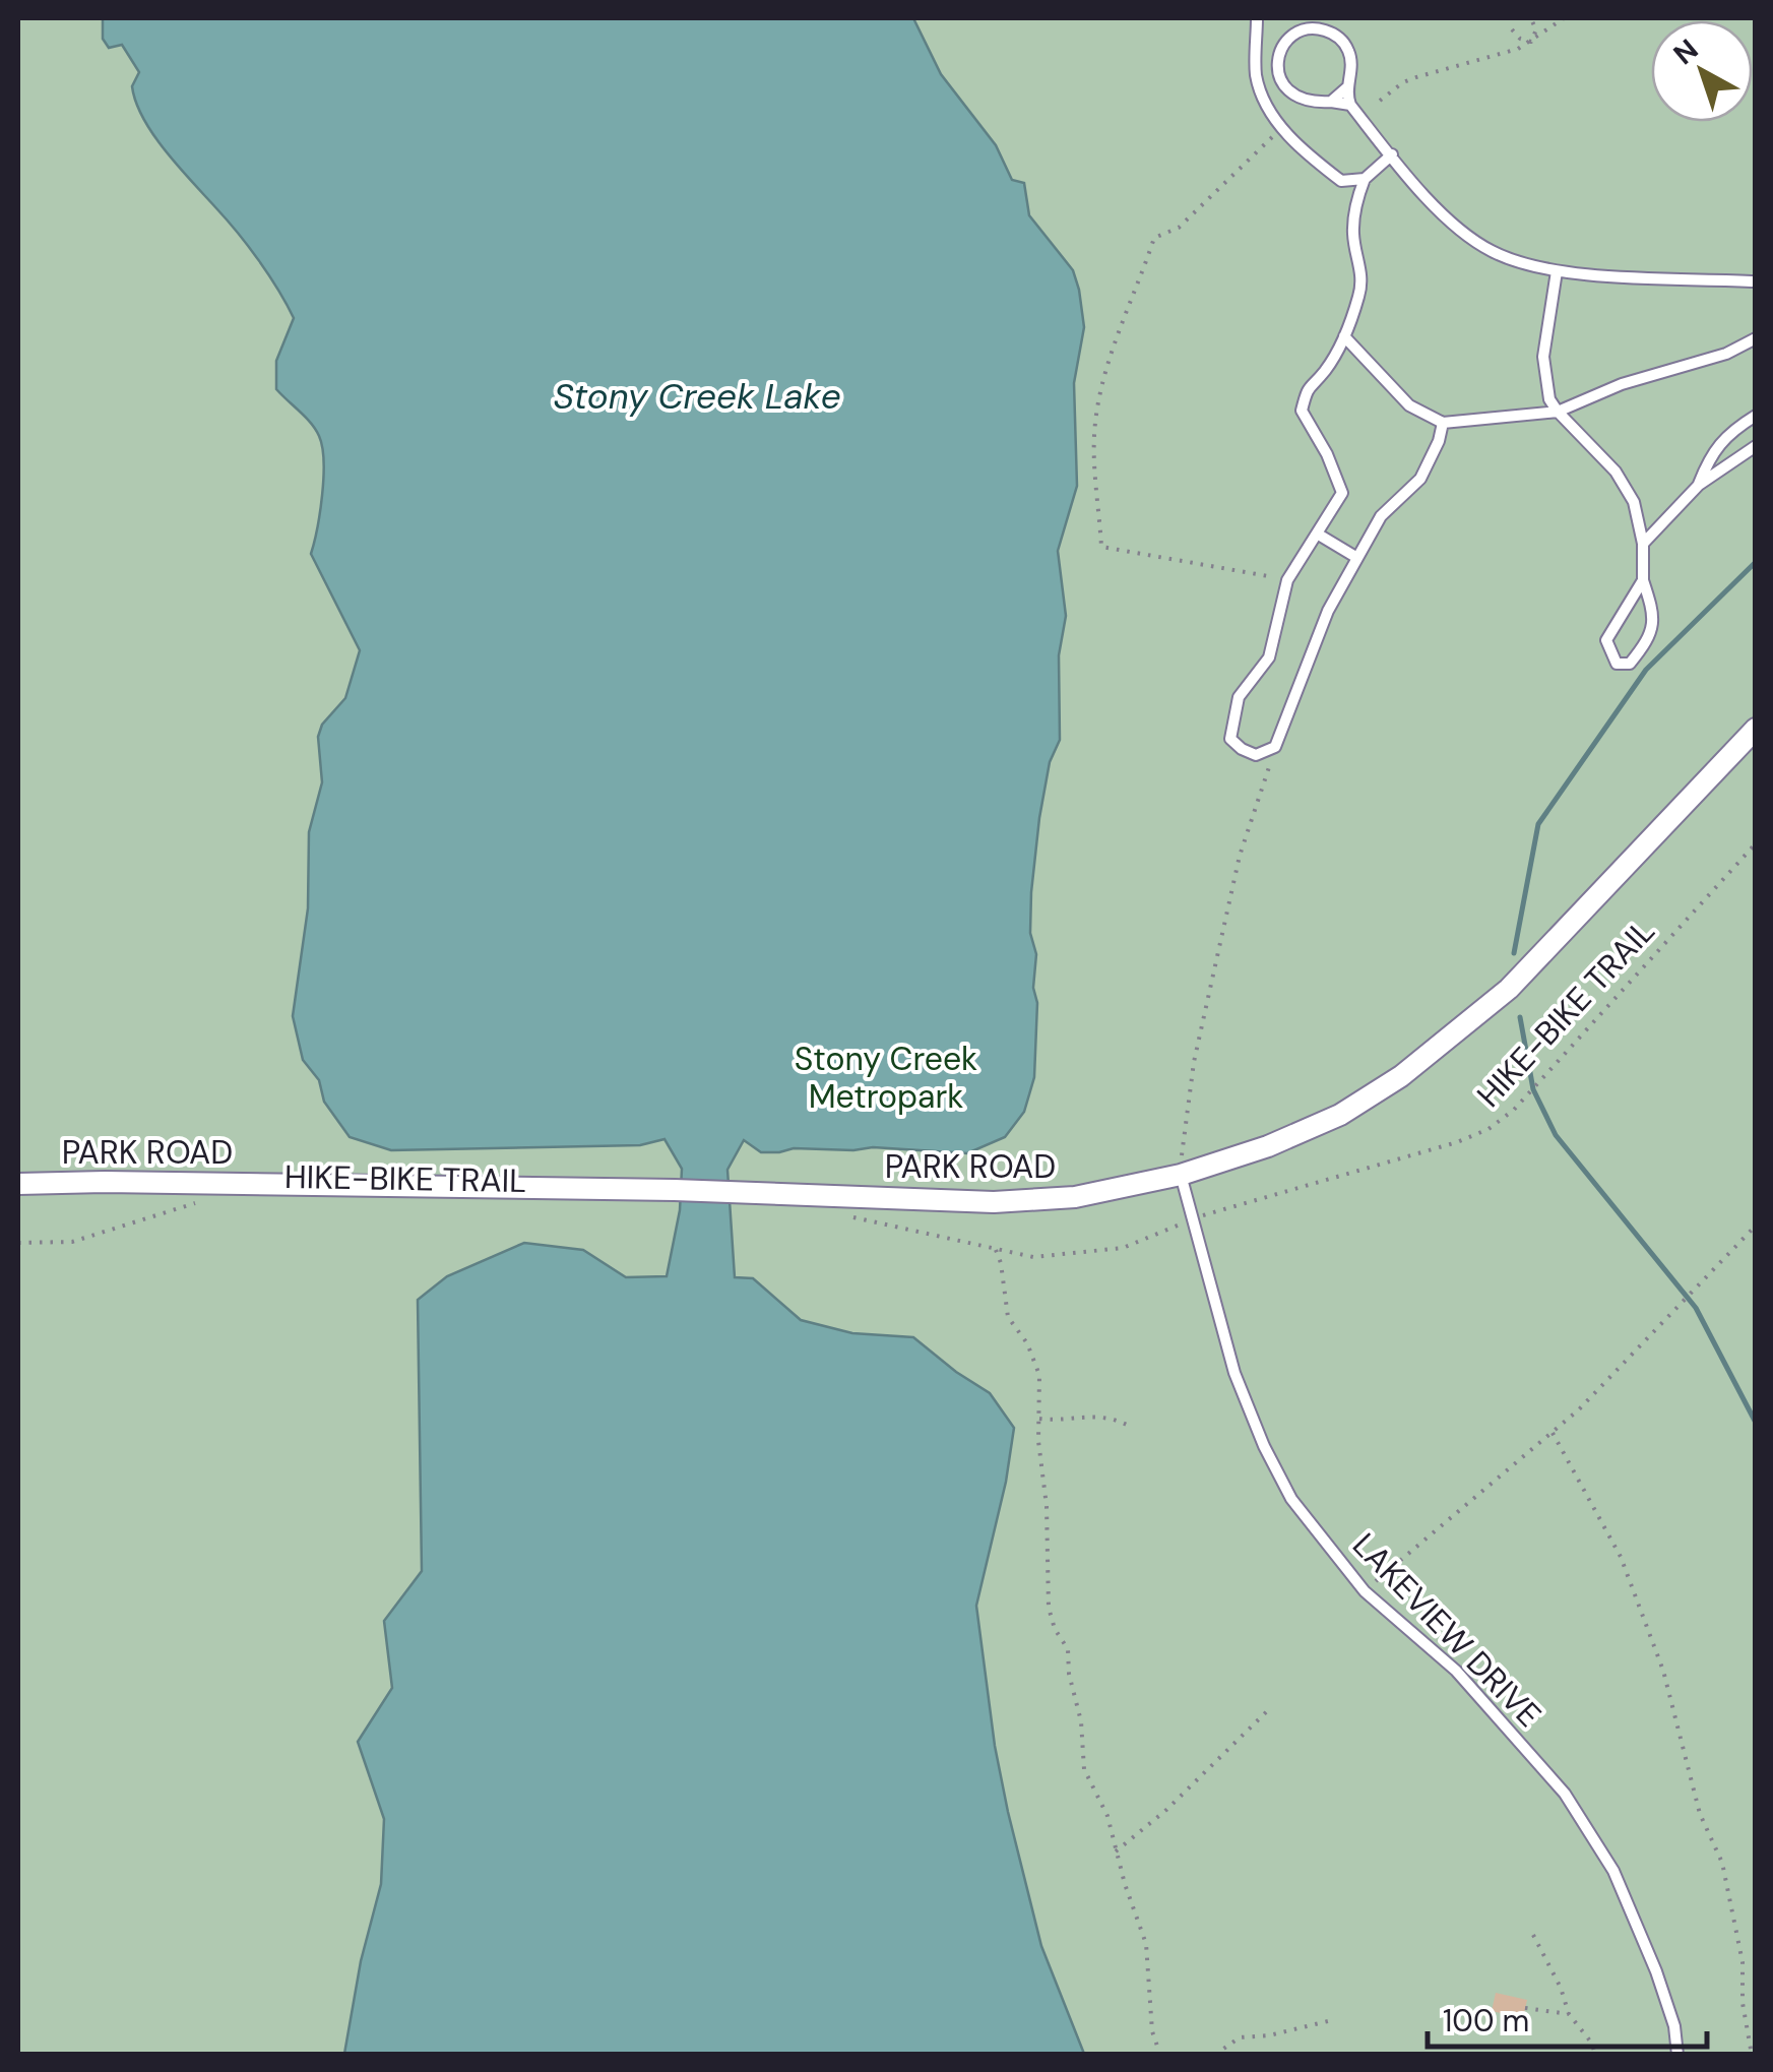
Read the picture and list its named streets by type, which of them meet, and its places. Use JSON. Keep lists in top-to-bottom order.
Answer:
{
  "streets": {
    "street": ["PARK ROAD"],
    "lane": ["LAKEVIEW DRIVE"],
    "path": ["HIKE-BIKE TRAIL"]
  },
  "crossings": [
    ["PARK ROAD", "LAKEVIEW DRIVE"]
  ],
  "water": ["Stony Creek Lake"],
  "parks": ["Stony Creek Metropark"],
  "scale_bar": "100 m",
  "north": "top left"
}
